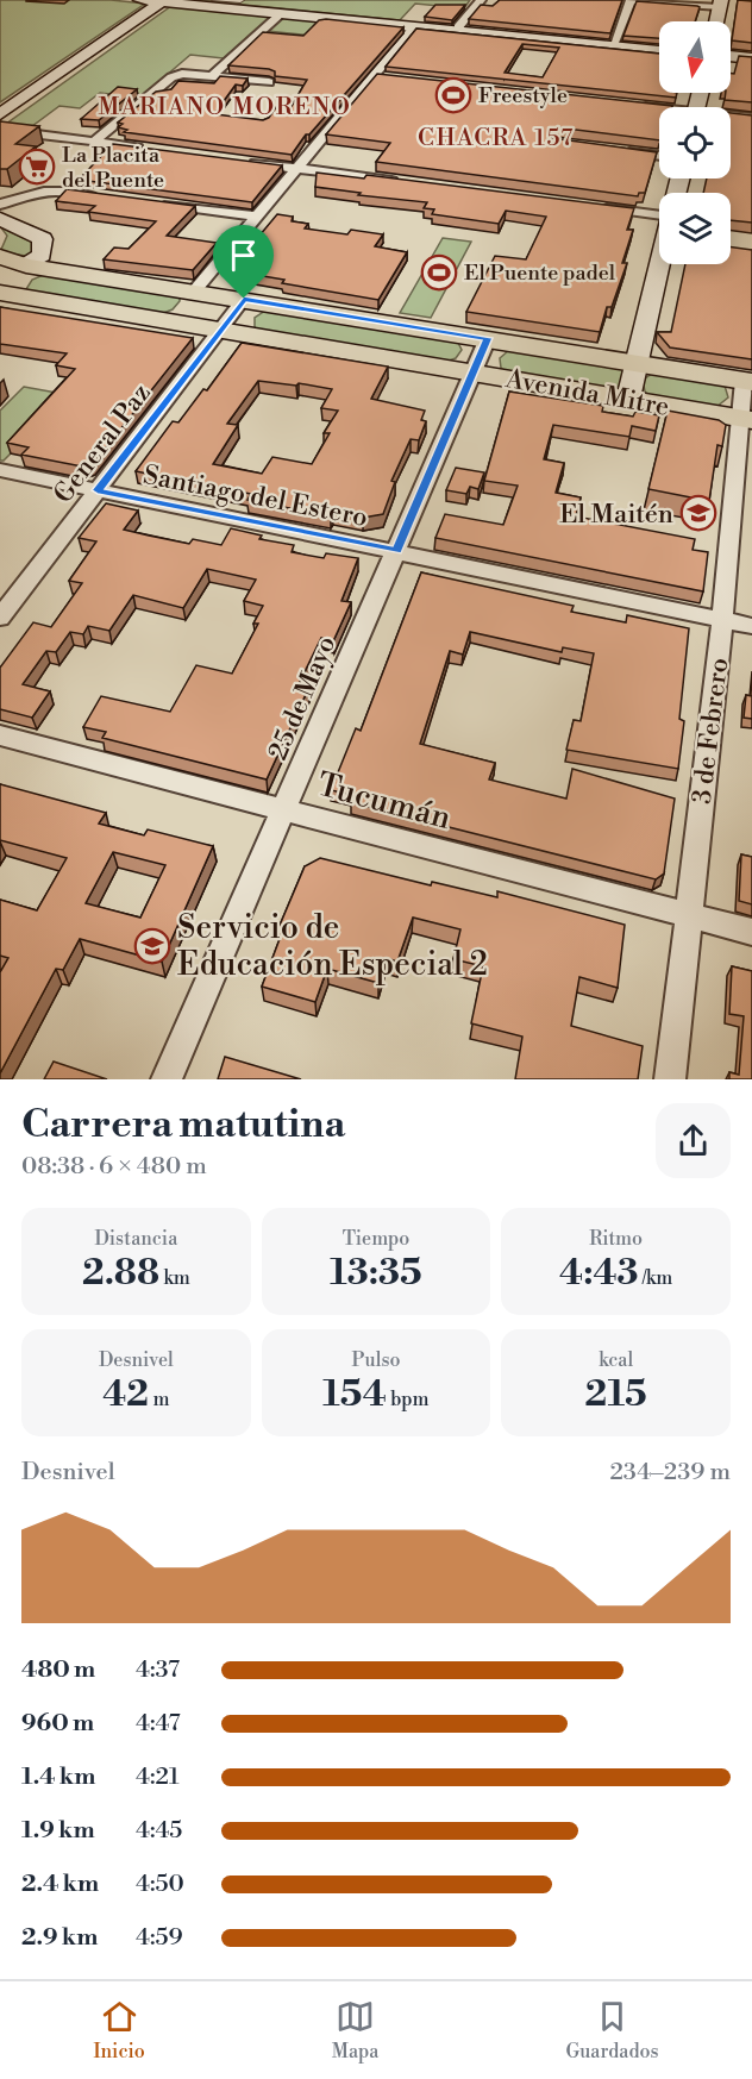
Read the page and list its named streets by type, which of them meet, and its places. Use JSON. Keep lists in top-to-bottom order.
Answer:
{
  "streets": {
    "main road": ["Avenida Mitre"],
    "street": [
      "General Paz",
      "Santiago del Estero",
      "25 de Mayo",
      "3 de Febrero",
      "Tucumán"
    ]
  },
  "crossings": [
    ["Avenida Mitre", "General Paz"],
    ["Avenida Mitre", "25 de Mayo"],
    ["Avenida Mitre", "3 de Febrero"],
    ["General Paz", "Santiago del Estero"],
    ["Santiago del Estero", "25 de Mayo"],
    ["Santiago del Estero", "3 de Febrero"],
    ["25 de Mayo", "Tucumán"],
    ["3 de Febrero", "Tucumán"]
  ],
  "districts": ["MARIANO MORENO", "CHACRA 157"],
  "places": {
    "sports": ["Freestyle", "El Puente padel"],
    "supermarket": ["La Placita del Puente"],
    "school or university": ["El Maitén", "Servicio de Educación Especial 2"]
  },
  "north": "bottom",
  "page": {
    "heading": ["Carrera matutina", "08:38 · 6 × 480 m"],
    "stats": [
      ["Distancia", "2.88 km"],
      ["Tiempo", "13:35"],
      ["Ritmo", "4:43 /km"],
      ["Desnivel", "42 m"],
      ["Pulso", "154 bpm"],
      ["kcal", "215"]
    ],
    "chart": ["Desnivel", "234–239 m"],
    "list": [
      {
        "name": "480 m",
        "note": "4:37"
      },
      {
        "name": "960 m",
        "note": "4:47"
      },
      {
        "name": "1.4 km",
        "note": "4:21"
      },
      {
        "name": "1.9 km",
        "note": "4:45"
      },
      {
        "name": "2.4 km",
        "note": "4:50"
      },
      {
        "name": "2.9 km",
        "note": "4:59"
      }
    ],
    "tabs": ["Inicio", "Mapa", "Guardados"]
  }
}
